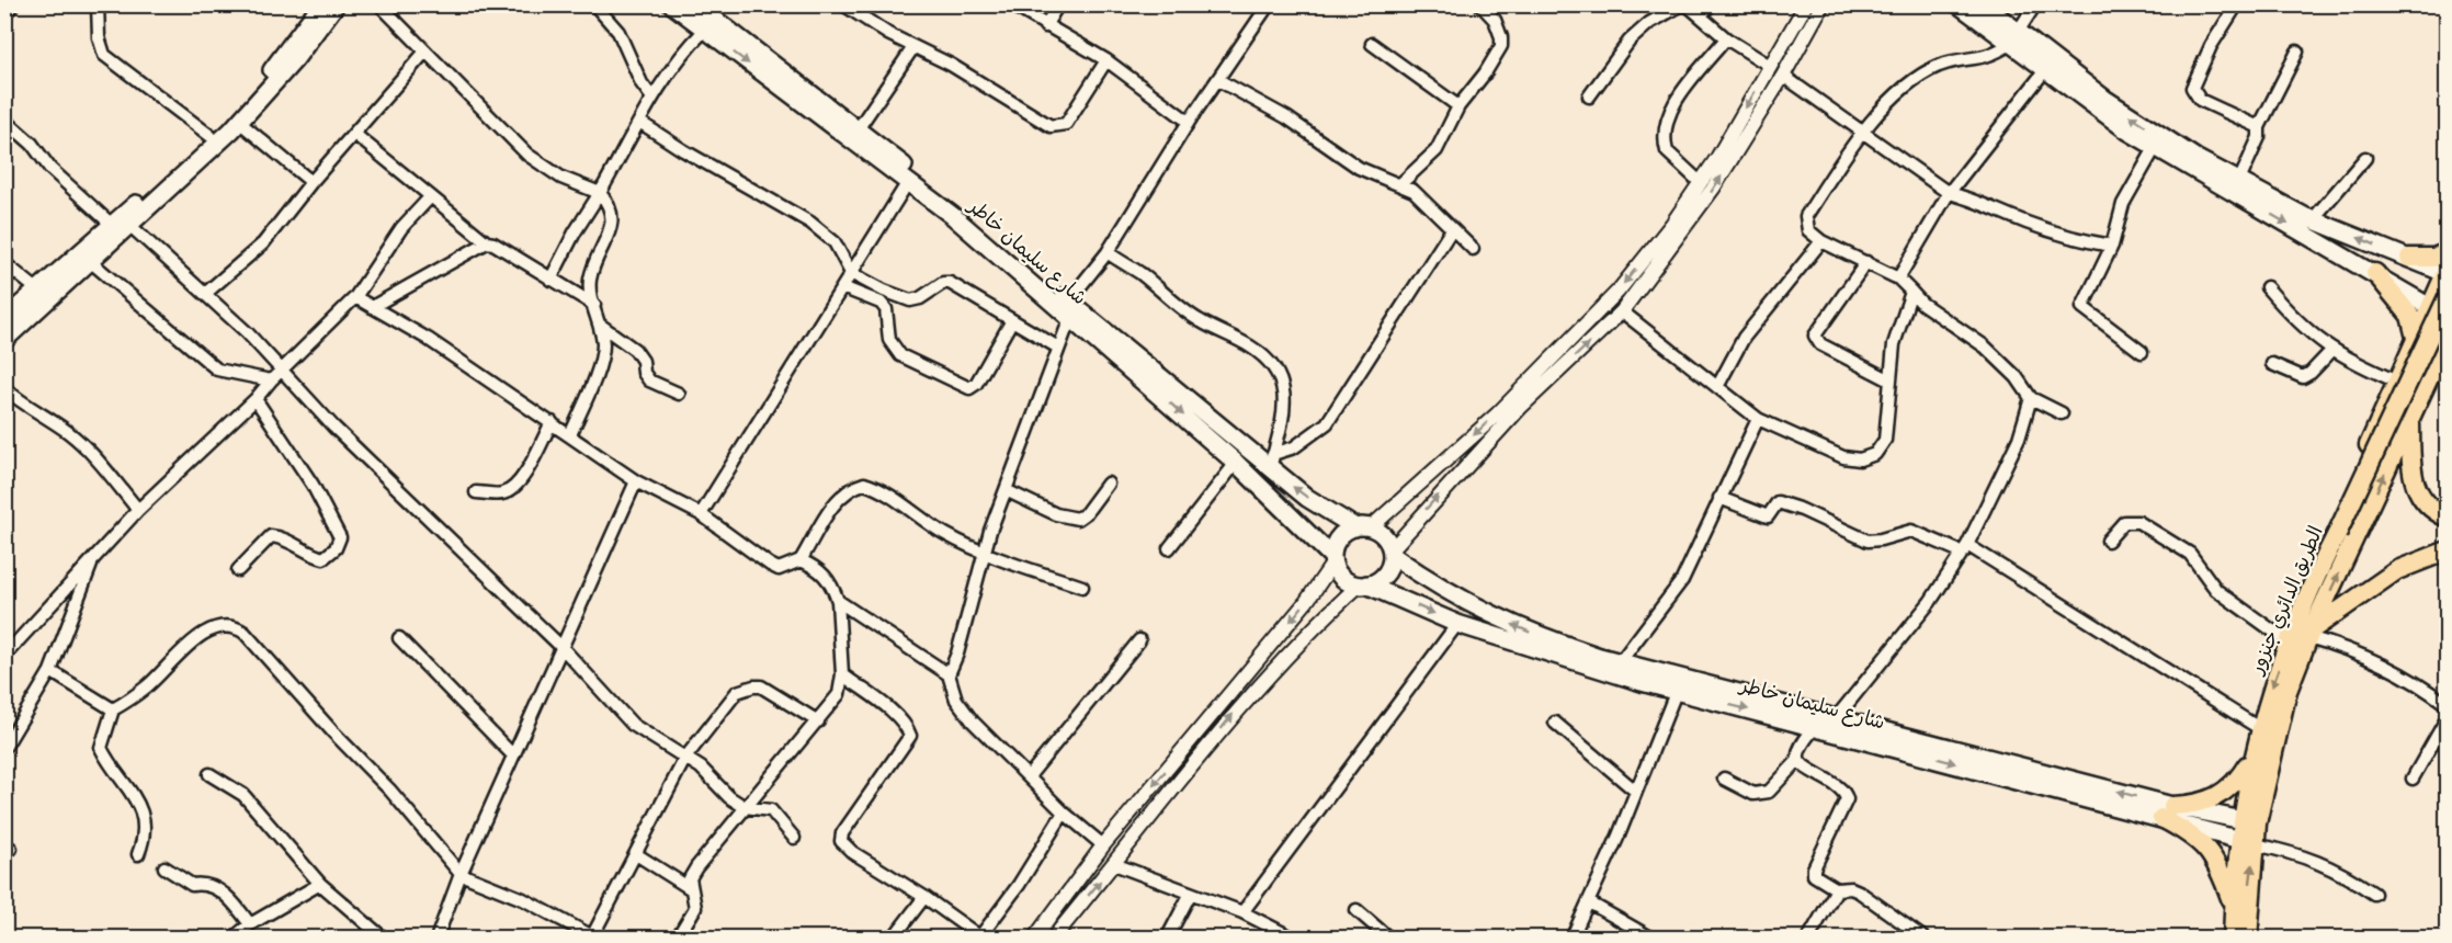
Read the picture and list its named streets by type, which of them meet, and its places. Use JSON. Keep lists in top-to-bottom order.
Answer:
{
  "streets": {
    "main road": ["شارع سليمان خاطر", "الطريق الدائري جنزور"]
  },
  "crossings": [
    ["شارع سليمان خاطر", "الطريق الدائري جنزور"]
  ]
}
